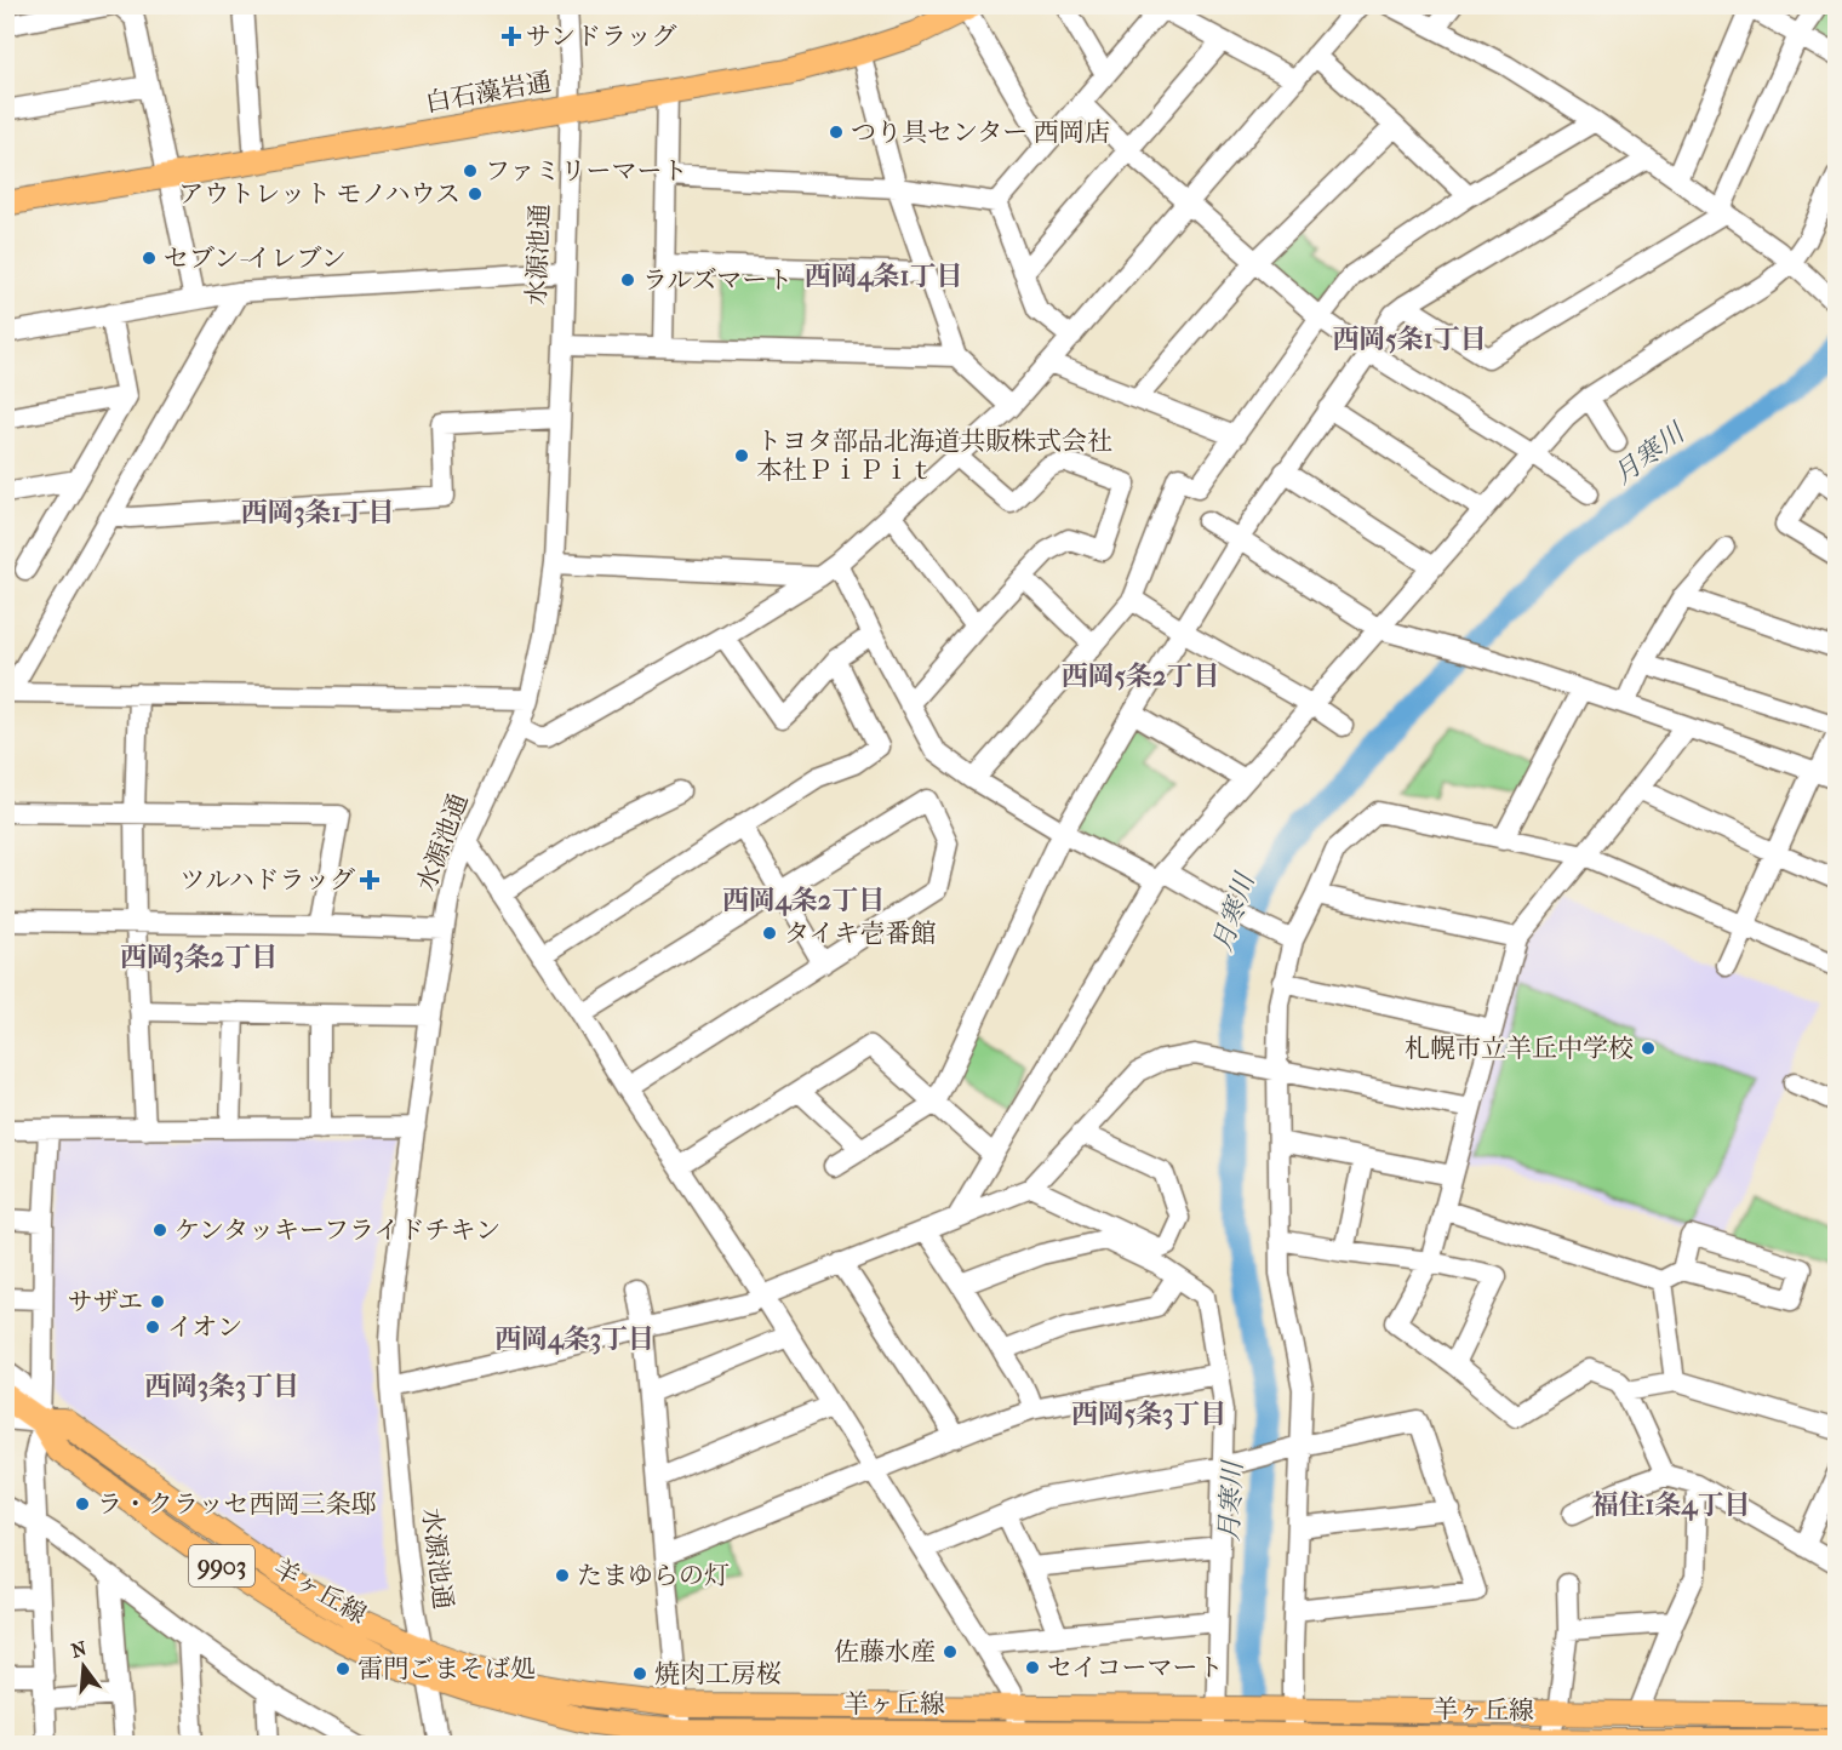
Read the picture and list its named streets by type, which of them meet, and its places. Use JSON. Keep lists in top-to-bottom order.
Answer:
{
  "streets": {
    "main road": ["白石藻岩通", "9903", "羊ヶ丘線"],
    "street": ["水源池通"]
  },
  "crossings": [
    ["白石藻岩通", "水源池通"],
    ["水源池通", "羊ヶ丘線"]
  ],
  "districts": [
    "西岡4条1丁目",
    "西岡5条1丁目",
    "西岡3条1丁目",
    "西岡5条2丁目",
    "西岡4条2丁目",
    "西岡3条2丁目",
    "西岡4条3丁目",
    "西岡3条3丁目",
    "西岡5条3丁目",
    "福住1条4丁目"
  ],
  "water": ["月寒川"],
  "places": {
    "health": ["サンドラッグ", "ツルハドラッグ"],
    "other": [
      "つり具センター 西岡店",
      "ファミリーマート",
      "アウトレット モノハウス",
      "セブン-イレブン",
      "ラルズマート",
      "トヨタ部品北海道共販株式会社 本社ＰｉＰｉｔ",
      "タイキ壱番館",
      "札幌市立羊丘中学校",
      "ケンタッキーフライドチキン",
      "サザエ",
      "イオン",
      "ラ・クラッセ西岡三条邸",
      "たまゆらの灯",
      "佐藤水産",
      "セイコーマート",
      "雷門ごまそば処",
      "焼肉工房桜"
    ]
  },
  "north": "top"
}
